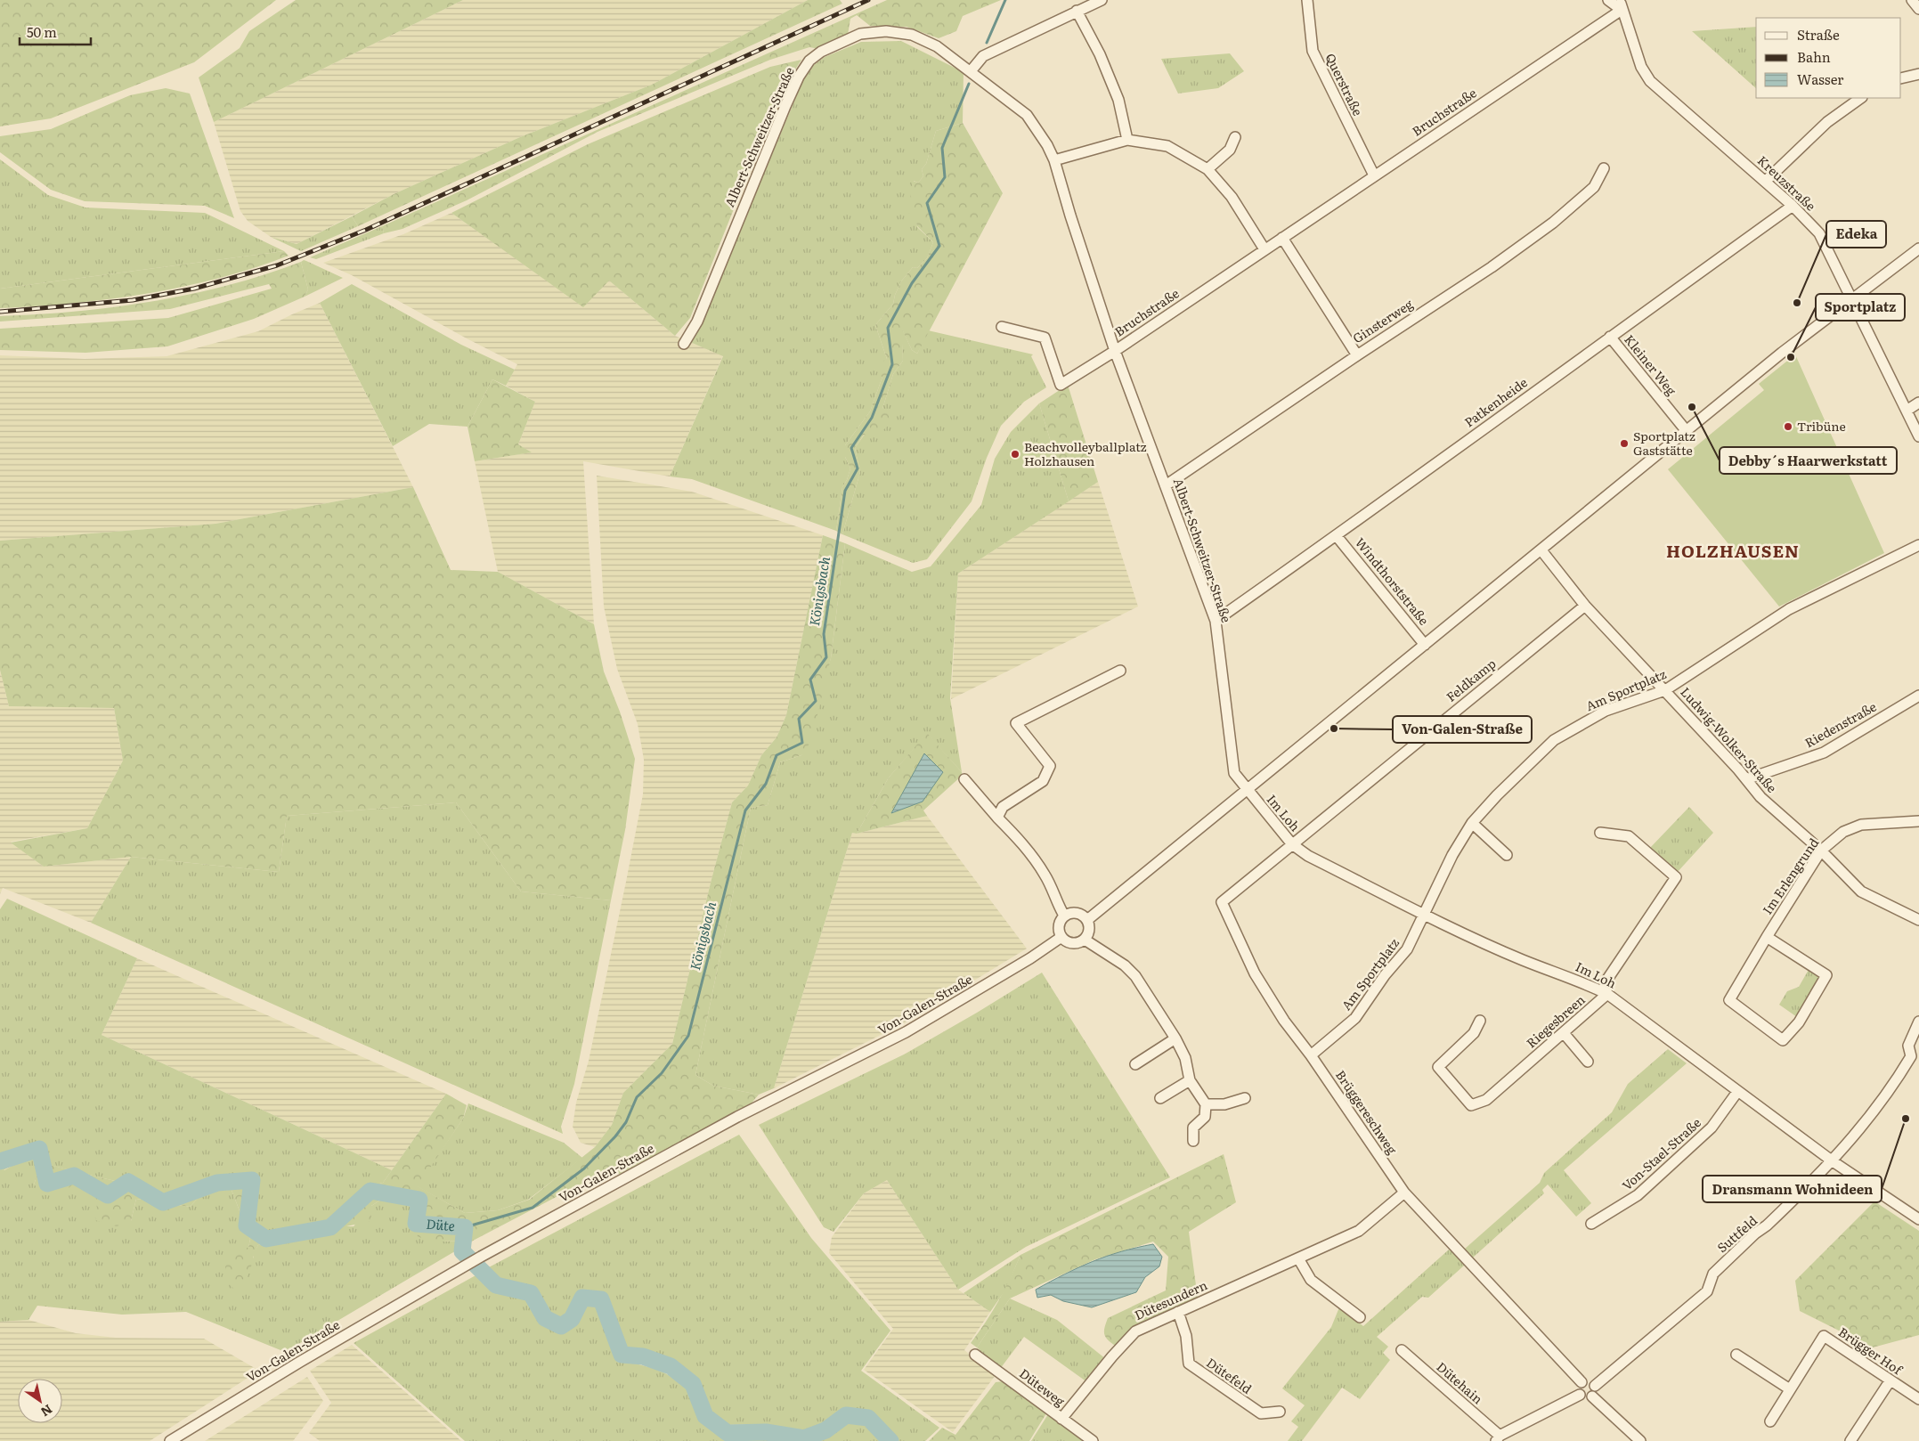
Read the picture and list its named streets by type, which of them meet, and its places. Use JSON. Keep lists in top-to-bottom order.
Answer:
{
  "streets": {
    "street": [
      "Querstraße",
      "Bruchstraße",
      "Albert-Schweitzer-Straße",
      "Kreuzstraße",
      "Ginsterweg",
      "Kleiner Weg",
      "Patkenheide",
      "Windthorststraße",
      "Feldkamp",
      "Am Sportplatz",
      "Riedenstraße",
      "Ludwig-Wolker-Straße",
      "Im Loh",
      "Im Erlengrund",
      "Von-Galen-Straße",
      "Riegesbreen",
      "Brüggereschweg",
      "Von-Stael-Straße",
      "Suttfeld",
      "Dütesundern",
      "Brügger Hof",
      "Dütefeld",
      "Dütehain",
      "Düteweg"
    ]
  },
  "crossings": [
    ["Querstraße", "Bruchstraße"],
    ["Bruchstraße", "Albert-Schweitzer-Straße"],
    ["Bruchstraße", "Kreuzstraße"],
    ["Albert-Schweitzer-Straße", "Ginsterweg"],
    ["Albert-Schweitzer-Straße", "Patkenheide"],
    ["Albert-Schweitzer-Straße", "Im Loh"],
    ["Kreuzstraße", "Patkenheide"],
    ["Kleiner Weg", "Patkenheide"],
    ["Patkenheide", "Windthorststraße"],
    ["Feldkamp", "Ludwig-Wolker-Straße"],
    ["Feldkamp", "Im Loh"],
    ["Feldkamp", "Brüggereschweg"],
    ["Am Sportplatz", "Ludwig-Wolker-Straße"],
    ["Am Sportplatz", "Im Loh"],
    ["Am Sportplatz", "Brüggereschweg"],
    ["Riedenstraße", "Ludwig-Wolker-Straße"],
    ["Ludwig-Wolker-Straße", "Im Erlengrund"],
    ["Im Loh", "Riegesbreen"],
    ["Im Loh", "Brüggereschweg"],
    ["Im Loh", "Von-Stael-Straße"],
    ["Im Loh", "Suttfeld"],
    ["Brüggereschweg", "Suttfeld"],
    ["Brüggereschweg", "Dütesundern"],
    ["Dütesundern", "Dütefeld"],
    ["Dütesundern", "Düteweg"]
  ],
  "districts": ["HOLZHAUSEN"],
  "water": ["Königsbach", "Düte"],
  "places": [
    "Edeka",
    "Sportplatz",
    "Debby´s Haarwerkstatt",
    "Tribüne",
    "Sportplatz Gaststätte",
    "Beachvolleyballplatz Holzhausen",
    "Von-Galen-Straße",
    "Dransmann Wohnideen"
  ],
  "legend": ["Straße", "Bahn", "Wasser"],
  "scale_bar": "50 m",
  "north": "bottom right"
}
